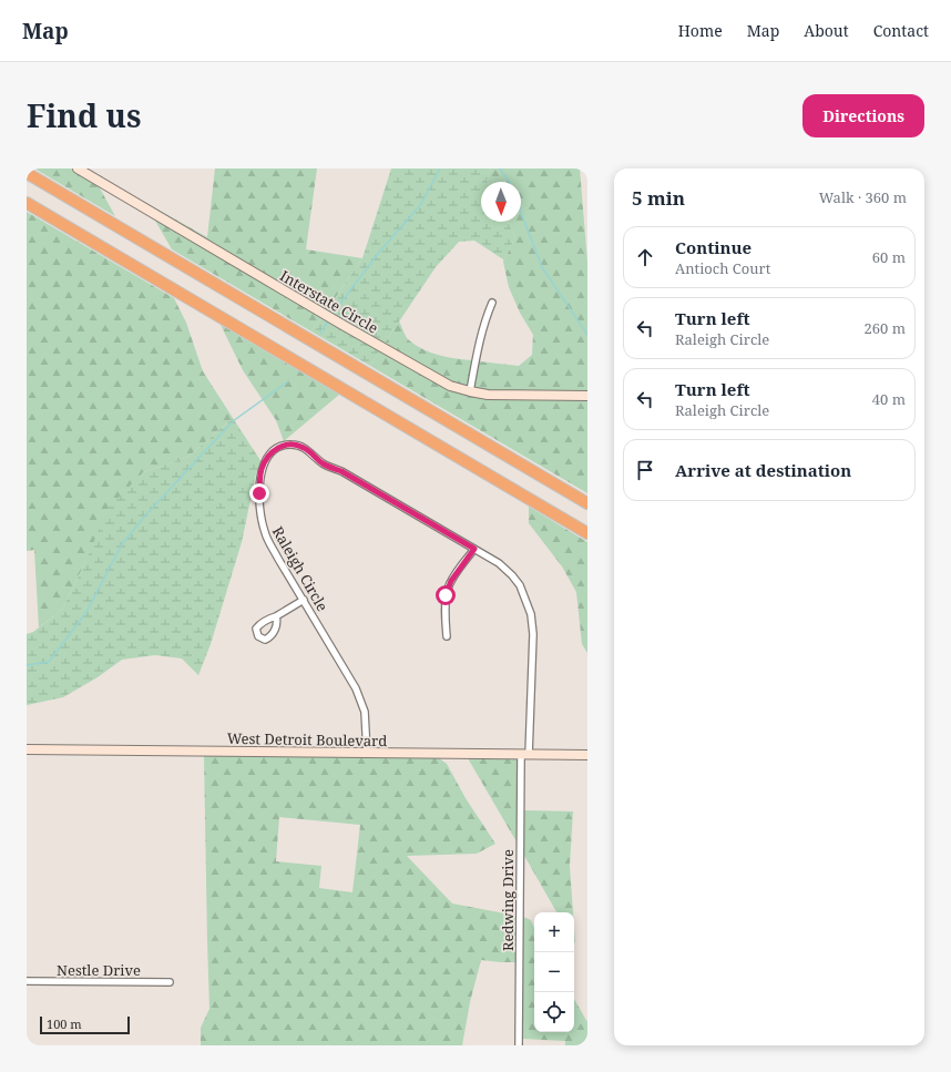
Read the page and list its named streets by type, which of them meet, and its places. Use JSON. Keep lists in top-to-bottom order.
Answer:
{
  "streets": {
    "street": [
      "Interstate Circle",
      "Raleigh Circle",
      "West Detroit Boulevard",
      "Redwing Drive",
      "Nestle Drive"
    ]
  },
  "crossings": [
    ["Raleigh Circle", "West Detroit Boulevard"],
    ["Raleigh Circle", "Redwing Drive"],
    ["West Detroit Boulevard", "Redwing Drive"]
  ],
  "scale_bar": "100 m",
  "north": "bottom",
  "page": {
    "header": "Map",
    "nav": [
      "Home",
      "Map",
      "About",
      "Contact"
    ],
    "title": "Find us",
    "buttons": "Directions",
    "heading": ["5 min", "Walk · 360 m"],
    "list": [
      ["Continue", "Antioch Court", "60 m"],
      ["Turn left", "Raleigh Circle", "260 m"],
      ["Turn left", "Raleigh Circle", "40 m"],
      "Arrive at destination"
    ],
    "map_buttons": ["+", "−"],
    "scale": "100 m"
  }
}
